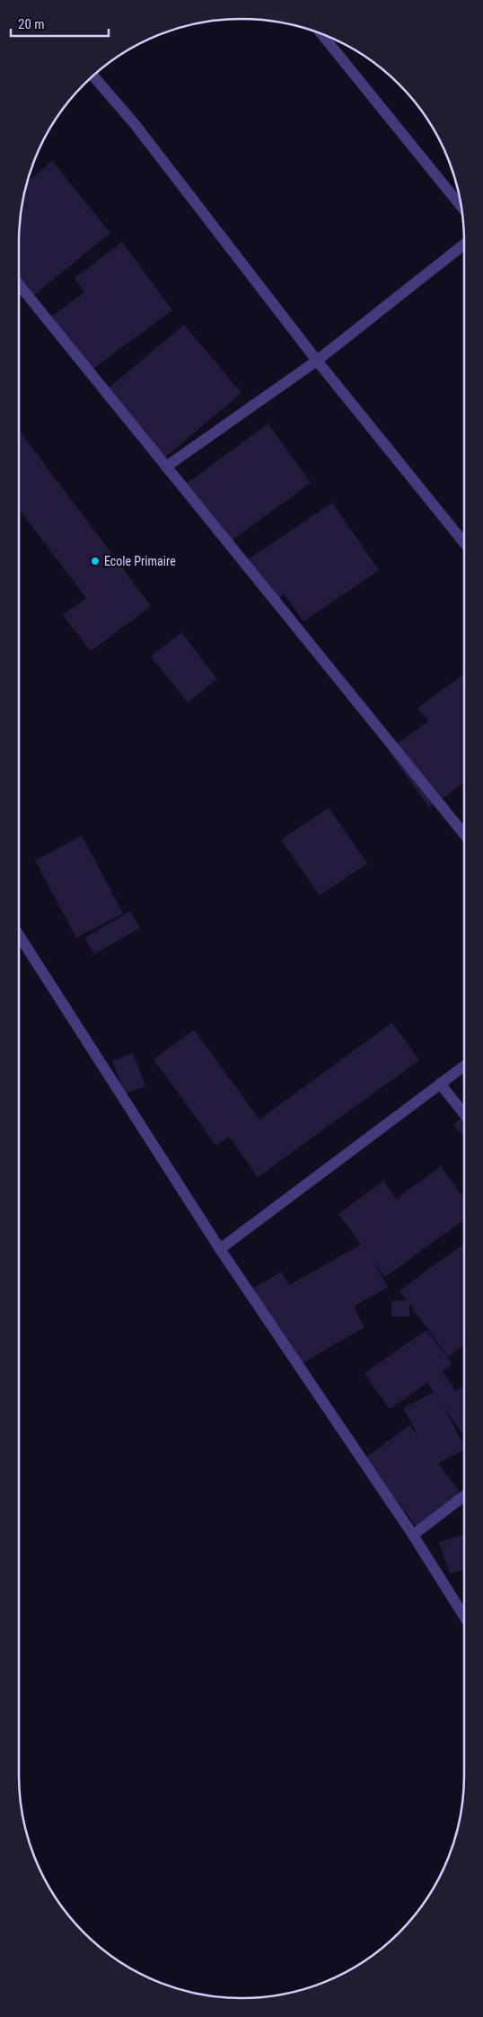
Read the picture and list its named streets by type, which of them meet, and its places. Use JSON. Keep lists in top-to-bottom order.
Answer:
{
  "places": ["Ecole Primaire"],
  "scale_bar": "20 m"
}
